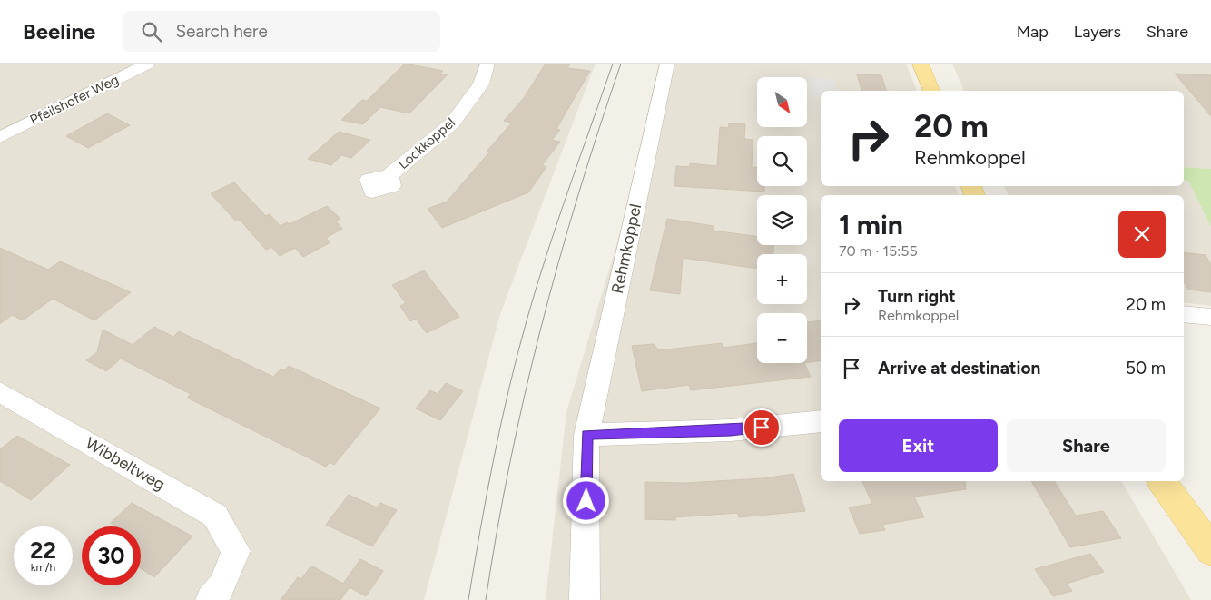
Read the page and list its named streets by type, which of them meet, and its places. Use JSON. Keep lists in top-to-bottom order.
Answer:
{
  "streets": {
    "street": [
      "Pfeilshofer Weg",
      "Lockkoppel",
      "Rehmkoppel",
      "Wibbeltweg"
    ]
  },
  "north": "bottom right",
  "page": {
    "header": "Beeline",
    "search": "Search here",
    "nav": ["Map", "Layers", "Share"],
    "map_buttons": ["+", "−"],
    "turn": ["20 m", "Rehmkoppel"],
    "heading": ["1 min", "70 m · 15:55"],
    "list": [
      {
        "name": "Turn right",
        "note": "Rehmkoppel",
        "value": "20 m"
      },
      {
        "name": "Arrive at destination",
        "value": "50 m"
      }
    ],
    "buttons": ["Exit", "Share"],
    "speed": "22 km/h",
    "limit": "30"
  }
}
